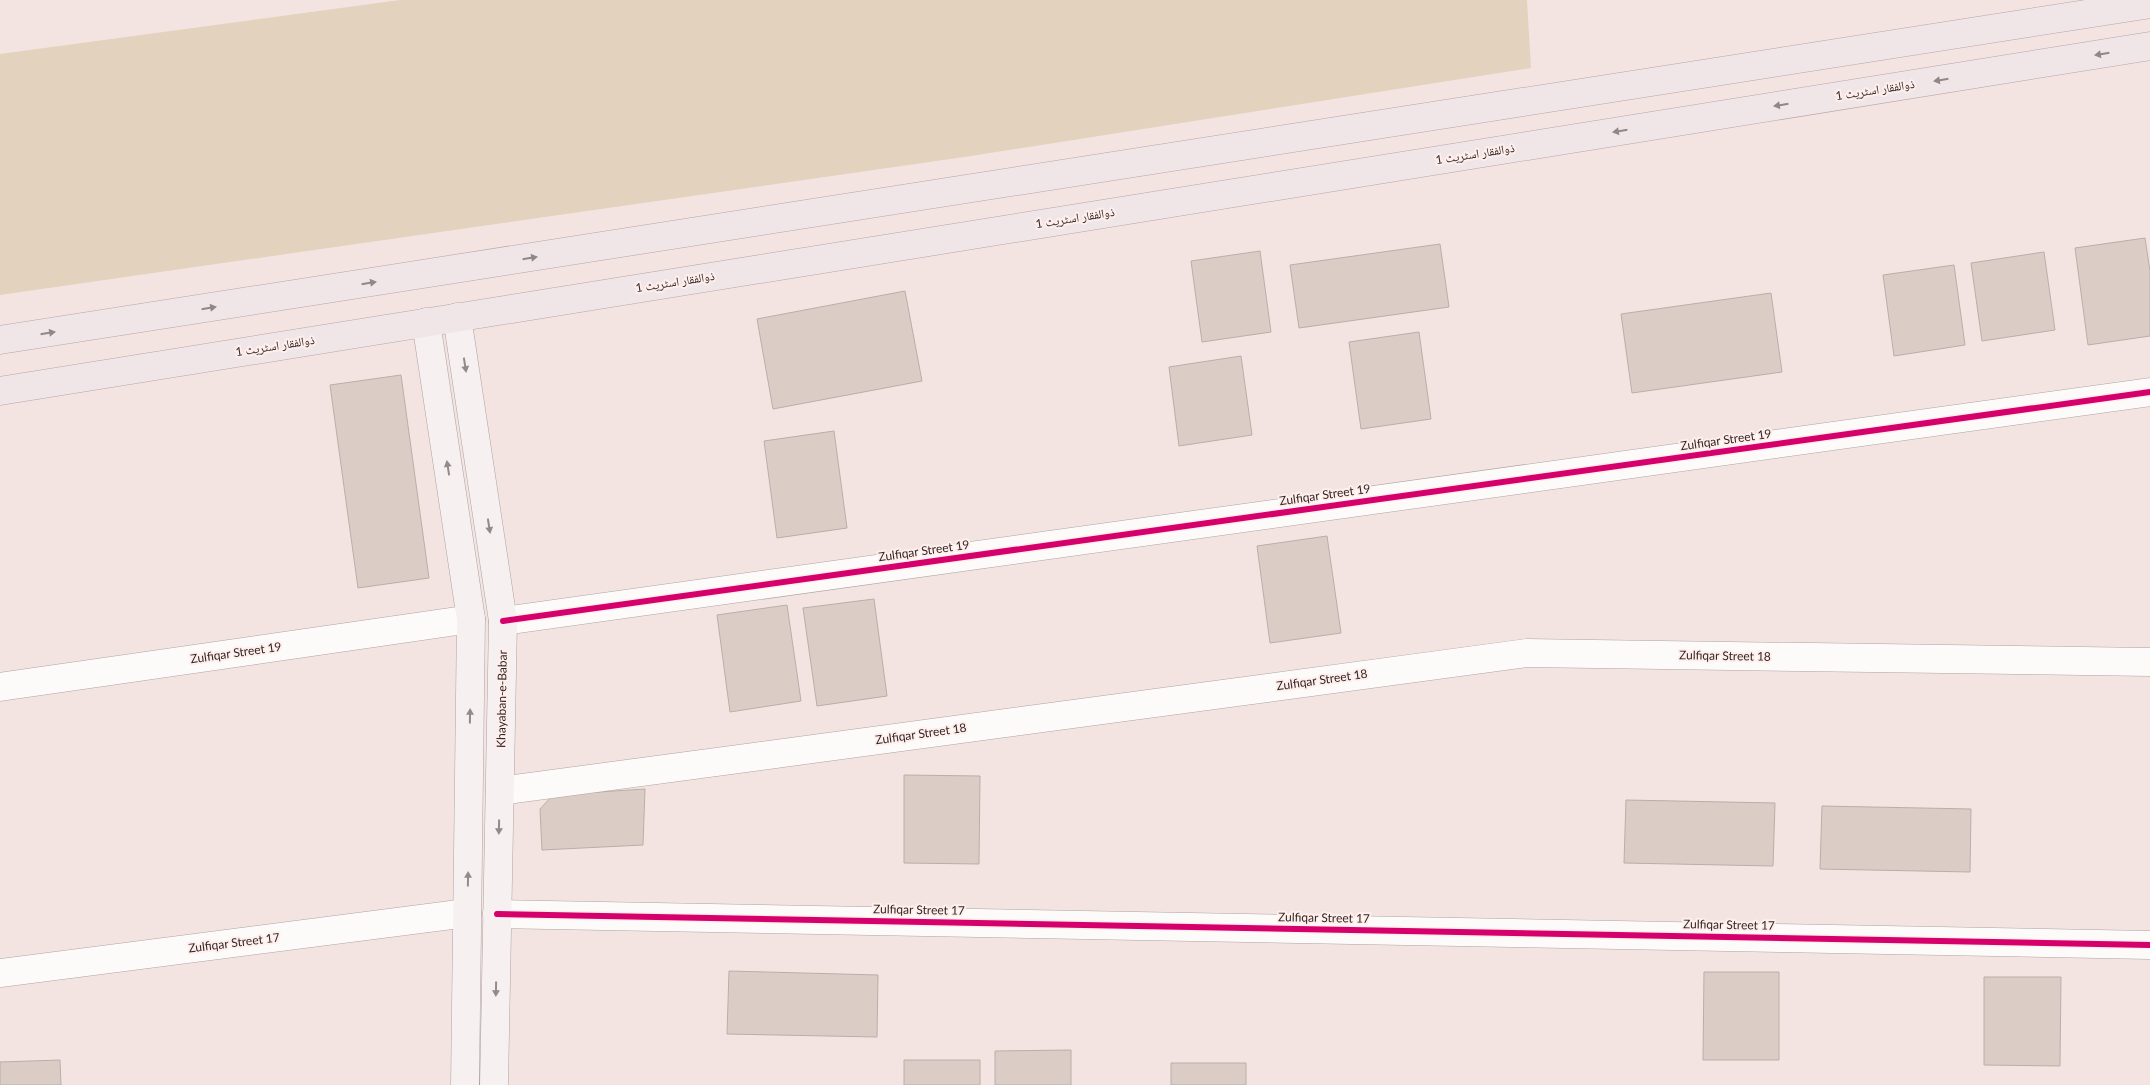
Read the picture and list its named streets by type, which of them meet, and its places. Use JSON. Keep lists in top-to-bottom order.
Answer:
{
  "streets": {
    "main road": ["ذوالفقار اسٹریٹ 1"],
    "street": [
      "Zulfiqar Street 19",
      "Zulfiqar Street 18",
      "Khayaban-e-Babar",
      "Zulfiqar Street 17"
    ]
  },
  "crossings": [
    ["ذوالفقار اسٹریٹ 1", "Khayaban-e-Babar"],
    ["Zulfiqar Street 19", "Khayaban-e-Babar"],
    ["Zulfiqar Street 18", "Khayaban-e-Babar"],
    ["Khayaban-e-Babar", "Zulfiqar Street 17"]
  ]
}
